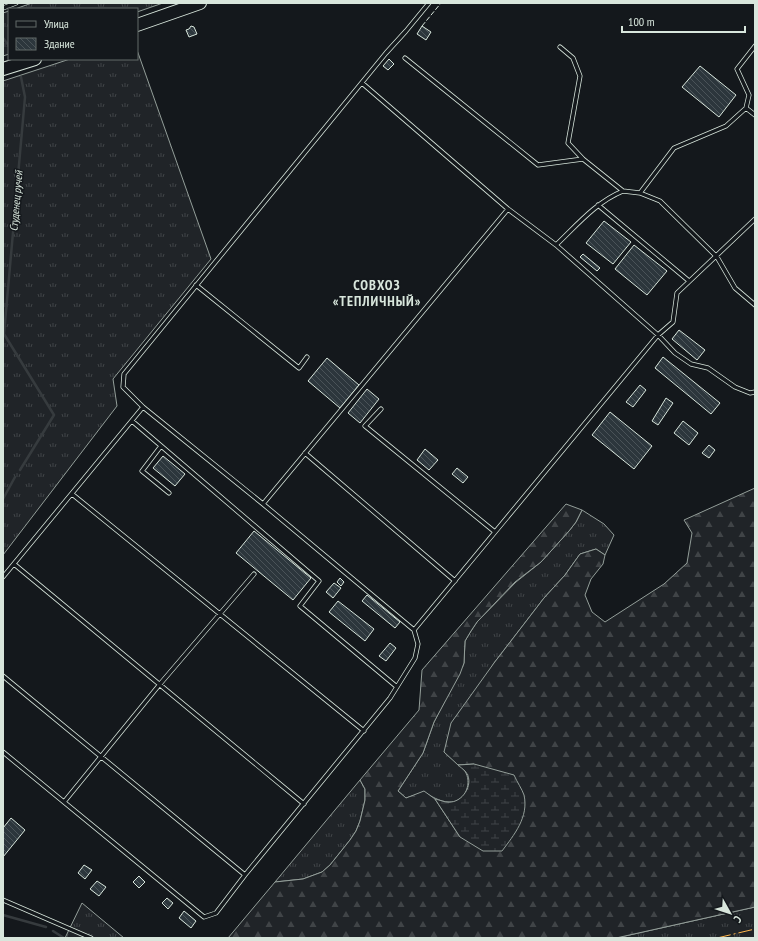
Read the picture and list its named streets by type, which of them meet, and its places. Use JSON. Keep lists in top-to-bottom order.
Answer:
{
  "districts": ["СОВХОЗ «ТЕПЛИЧНЫЙ»"],
  "water": ["Студенец ручей"],
  "legend": ["Улица", "Здание"],
  "scale_bar": "100 m",
  "north": "bottom right"
}
